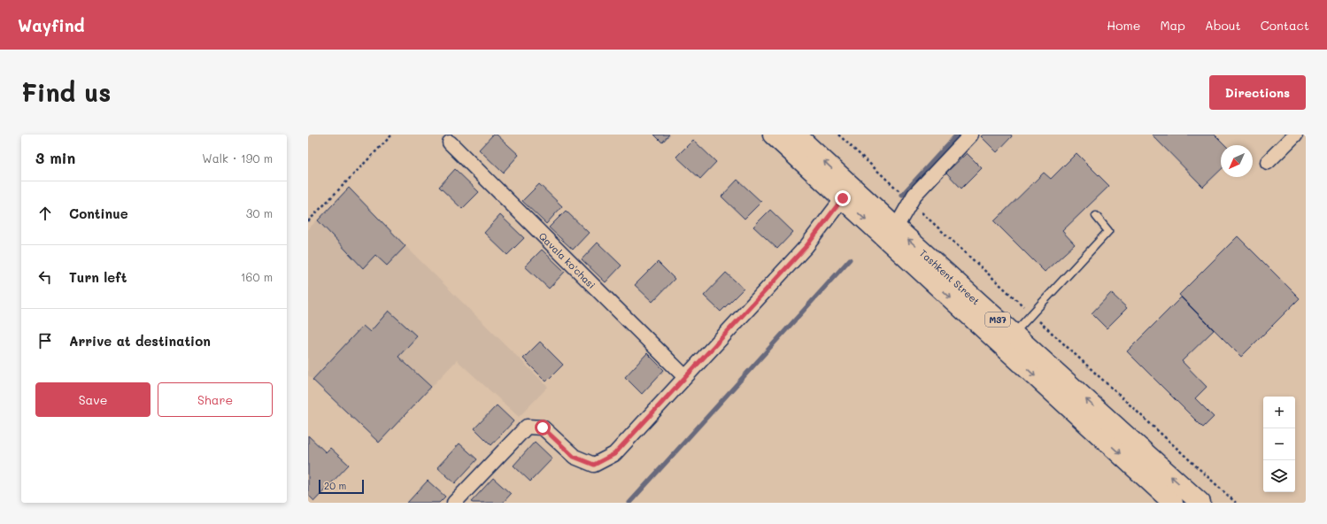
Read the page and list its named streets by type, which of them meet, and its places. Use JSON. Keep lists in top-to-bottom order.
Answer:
{
  "streets": {
    "highway": ["Tashkent Street", "M37"],
    "street": ["Qavala ko'chasi"]
  },
  "scale_bar": "20 m",
  "north": "bottom left",
  "page": {
    "header": "Wayfind",
    "nav": [
      "Home",
      "Map",
      "About",
      "Contact"
    ],
    "buttons": [
      "Directions",
      ["Save", "Share"]
    ],
    "title": "Find us",
    "heading": ["3 min", "Walk · 190 m"],
    "list": [
      ["Continue", "30 m"],
      ["Turn left", "160 m"],
      "Arrive at destination"
    ],
    "map_buttons": ["+", "−"],
    "scale": "20 m"
  }
}
